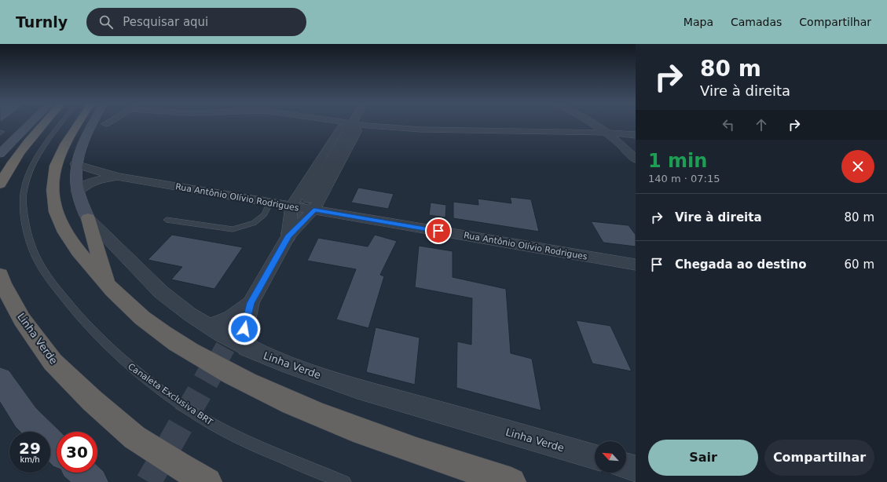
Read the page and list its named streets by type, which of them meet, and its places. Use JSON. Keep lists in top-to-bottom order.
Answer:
{
  "streets": {
    "highway": ["Linha Verde"],
    "street": ["Rua Antônio Olívio Rodrigues"],
    "lane": ["Canaleta Exclusiva BRT"]
  },
  "crossings": [
    ["Rua Antônio Olívio Rodrigues", "Linha Verde"]
  ],
  "north": "top left",
  "page": {
    "header": "Turnly",
    "search": "Pesquisar aqui",
    "nav": ["Mapa", "Camadas", "Compartilhar"],
    "turn": ["80 m", "Vire à direita"],
    "heading": ["1 min", "140 m · 07:15"],
    "list": [
      {
        "name": "Vire à direita",
        "value": "80 m"
      },
      {
        "name": "Chegada ao destino",
        "value": "60 m"
      }
    ],
    "speed": "29 km/h",
    "limit": "30",
    "buttons": ["Sair", "Compartilhar"]
  }
}
